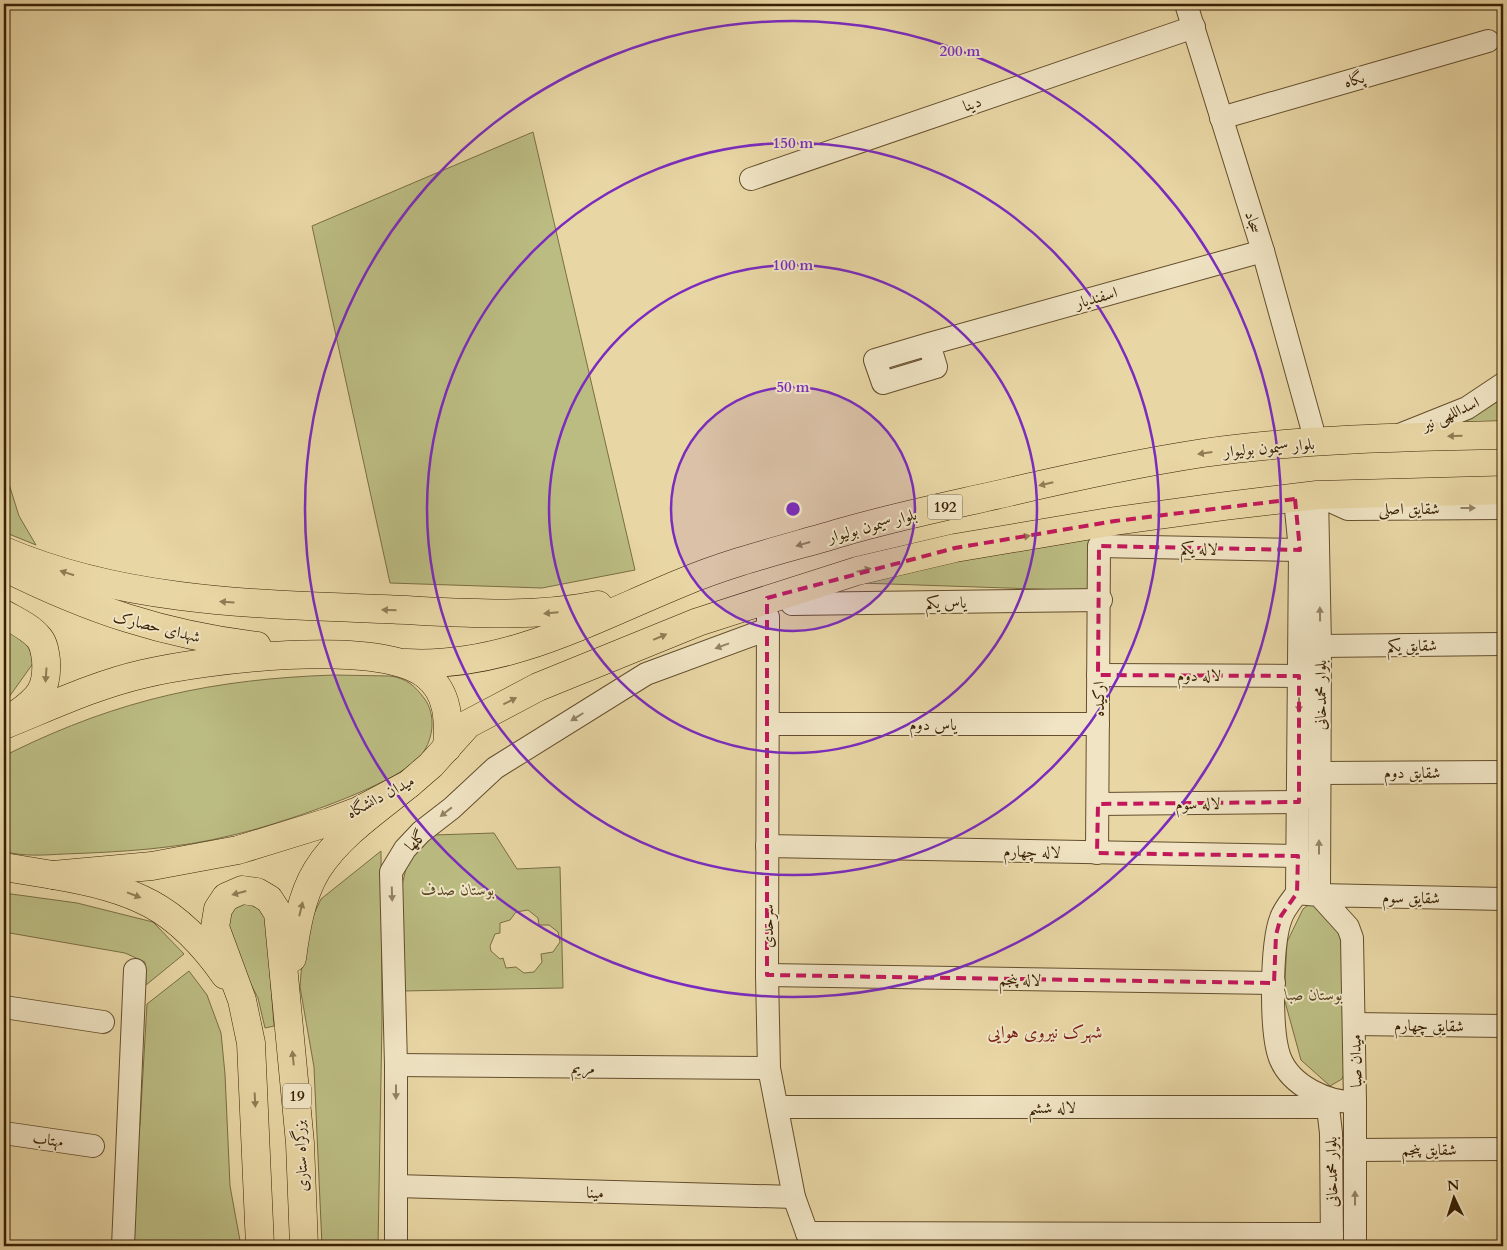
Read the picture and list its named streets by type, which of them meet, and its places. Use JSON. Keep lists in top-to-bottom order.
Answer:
{
  "streets": {
    "main road": [
      "بلوار سیمون بولیوار",
      "192",
      "شهدای حصارک",
      "میدان دانشگاه",
      "19",
      "بزرگراه ستاری"
    ],
    "street": [
      "پگاه",
      "دینا",
      "سجاد",
      "اسفندیار",
      "اسداللهی نیر",
      "شقایق اصلی",
      "لاله یکم",
      "یاس یکم",
      "شقایق یکم",
      "لاله دوم",
      "بلوار محمدخانی",
      "ارکیده",
      "یاس دوم",
      "شقایق دوم",
      "لاله سوم",
      "گلها",
      "لاله چهارم",
      "شقایق سوم",
      "سرحدی",
      "لاله پنجم",
      "شقایق چهارم",
      "میدان صبا",
      "مریم",
      "لاله ششم",
      "مهتاب",
      "شقایق پنجم",
      "مینا"
    ]
  },
  "crossings": [
    ["پگاه", "سجاد"],
    ["دینا", "سجاد"],
    ["سجاد", "اسفندیار"],
    ["سجاد", "بلوار سیمون بولیوار"],
    ["اسداللهی نیر", "بلوار سیمون بولیوار"],
    ["شقایق اصلی", "بلوار محمدخانی"],
    ["لاله یکم", "بلوار محمدخانی"],
    ["لاله یکم", "ارکیده"],
    ["یاس یکم", "ارکیده"],
    ["یاس یکم", "سرحدی"],
    ["شقایق یکم", "بلوار محمدخانی"],
    ["لاله دوم", "بلوار محمدخانی"],
    ["لاله دوم", "ارکیده"],
    ["بلوار محمدخانی", "شقایق دوم"],
    ["بلوار محمدخانی", "لاله سوم"],
    ["بلوار محمدخانی", "لاله چهارم"],
    ["بلوار محمدخانی", "شقایق سوم"],
    ["بلوار محمدخانی", "میدان صبا"],
    ["بلوار محمدخانی", "لاله ششم"],
    ["بلوار محمدخانی", "شقایق پنجم"],
    ["ارکیده", "یاس دوم"],
    ["ارکیده", "لاله سوم"],
    ["ارکیده", "لاله چهارم"],
    ["یاس دوم", "سرحدی"],
    ["گلها", "سرحدی"],
    ["گلها", "مریم"],
    ["گلها", "مینا"],
    ["لاله چهارم", "سرحدی"],
    ["شقایق سوم", "میدان صبا"],
    ["سرحدی", "لاله پنجم"],
    ["سرحدی", "مریم"],
    ["سرحدی", "لاله ششم"],
    ["سرحدی", "مینا"],
    ["لاله پنجم", "میدان صبا"],
    ["شقایق چهارم", "میدان صبا"],
    ["میدان صبا", "لاله ششم"]
  ],
  "one_way": ["شقایق اصلی", "گلها"],
  "districts": ["شهرک نیروی هوایی"],
  "parks": ["بوستان صدف", "بوستان صبا"],
  "north": "top",
  "rings": [
    "200 m",
    "150 m",
    "100 m",
    "50 m"
  ]
}
